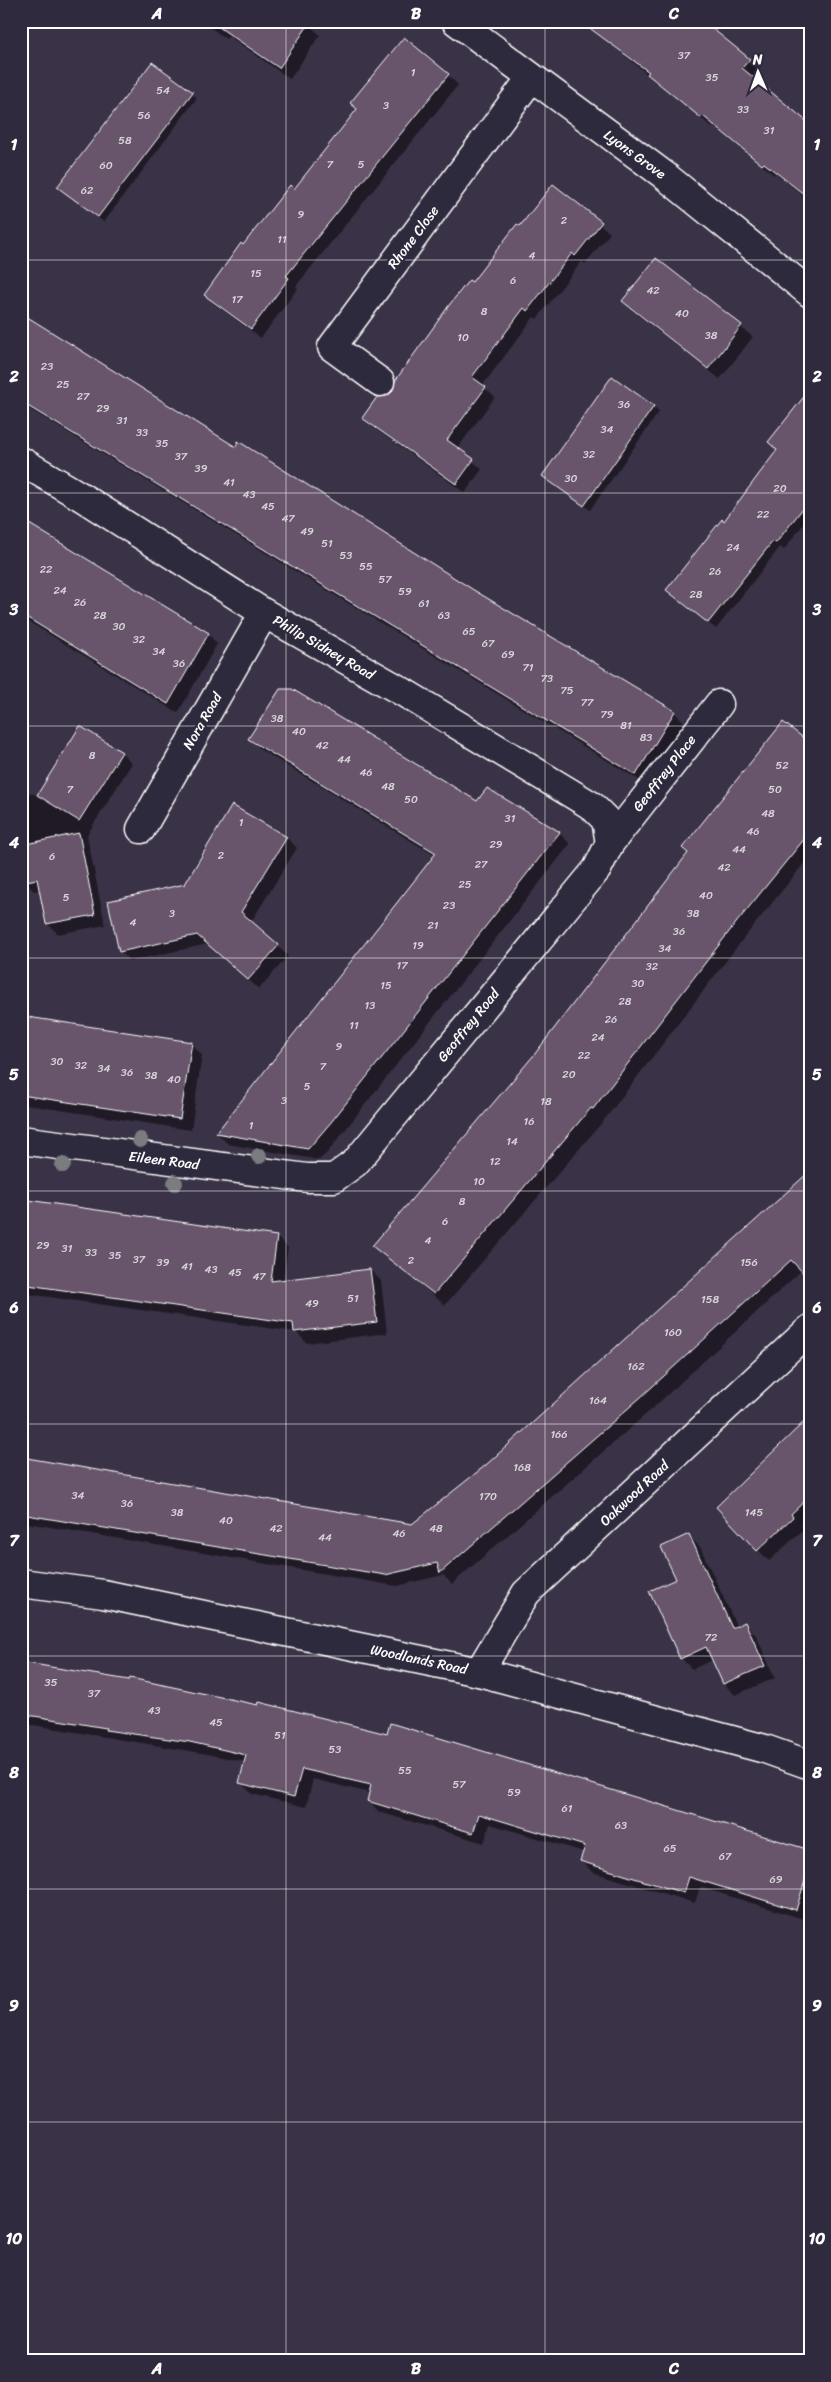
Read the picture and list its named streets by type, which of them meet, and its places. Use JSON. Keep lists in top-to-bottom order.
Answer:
{
  "streets": {
    "street": [
      "Lyons Grove",
      "Rhone Close",
      "Philip Sidney Road",
      "Nora Road",
      "Geoffrey Place",
      "Geoffrey Road",
      "Eileen Road",
      "Oakwood Road",
      "Woodlands Road"
    ]
  },
  "crossings": [
    ["Lyons Grove", "Rhone Close"],
    ["Philip Sidney Road", "Nora Road"],
    ["Philip Sidney Road", "Geoffrey Place"],
    ["Philip Sidney Road", "Geoffrey Road"],
    ["Geoffrey Place", "Geoffrey Road"],
    ["Geoffrey Road", "Eileen Road"],
    ["Oakwood Road", "Woodlands Road"]
  ],
  "house_numbers": [
    "37",
    "1",
    "35",
    "54",
    "3",
    "33",
    "56",
    "31",
    "58",
    "7",
    "5",
    "60",
    "62",
    "9",
    "2",
    "11",
    "4",
    "15",
    "6",
    "42",
    "17",
    "8",
    "40",
    "38",
    "10",
    "23",
    "25",
    "27",
    "36",
    "29",
    "31",
    "34",
    "33",
    "35",
    "32",
    "37",
    "39",
    "30",
    "41",
    "20",
    "43",
    "45",
    "22",
    "47",
    "49",
    "51",
    "24",
    "53",
    "55",
    "22",
    "26",
    "57",
    "24",
    "59",
    "28",
    "26",
    "61",
    "28",
    "63",
    "30",
    "65",
    "32",
    "67",
    "34",
    "69",
    "36",
    "71",
    "73",
    "75",
    "77",
    "79",
    "38",
    "81",
    "40",
    "83",
    "42",
    "8",
    "44",
    "52",
    "46",
    "48",
    "7",
    "50",
    "50",
    "48",
    "31",
    "1",
    "46",
    "29",
    "44",
    "2",
    "6",
    "27",
    "42",
    "25",
    "40",
    "5",
    "23",
    "3",
    "38",
    "4",
    "21",
    "36",
    "19",
    "34",
    "17",
    "32",
    "30",
    "15",
    "28",
    "13",
    "26",
    "11",
    "24",
    "9",
    "22",
    "30",
    "32",
    "7",
    "34",
    "36",
    "20",
    "38",
    "40",
    "5",
    "3",
    "18",
    "16",
    "1",
    "14",
    "12",
    "10",
    "8",
    "6",
    "4",
    "29",
    "31",
    "33",
    "35",
    "37",
    "2",
    "39",
    "156",
    "41",
    "43",
    "45",
    "47",
    "51",
    "158",
    "49",
    "160",
    "162",
    "164",
    "166",
    "168",
    "34",
    "170",
    "36",
    "38",
    "145",
    "40",
    "42",
    "48",
    "46",
    "44",
    "72",
    "35",
    "37",
    "43",
    "45",
    "51",
    "53",
    "55",
    "57",
    "59",
    "61",
    "63",
    "65",
    "67",
    "69"
  ],
  "north": "top",
  "grid": {
    "columns": ["A", "B", "C"],
    "rows": [
      "1",
      "2",
      "3",
      "4",
      "5",
      "6",
      "7",
      "8",
      "9",
      "10"
    ]
  }
}
